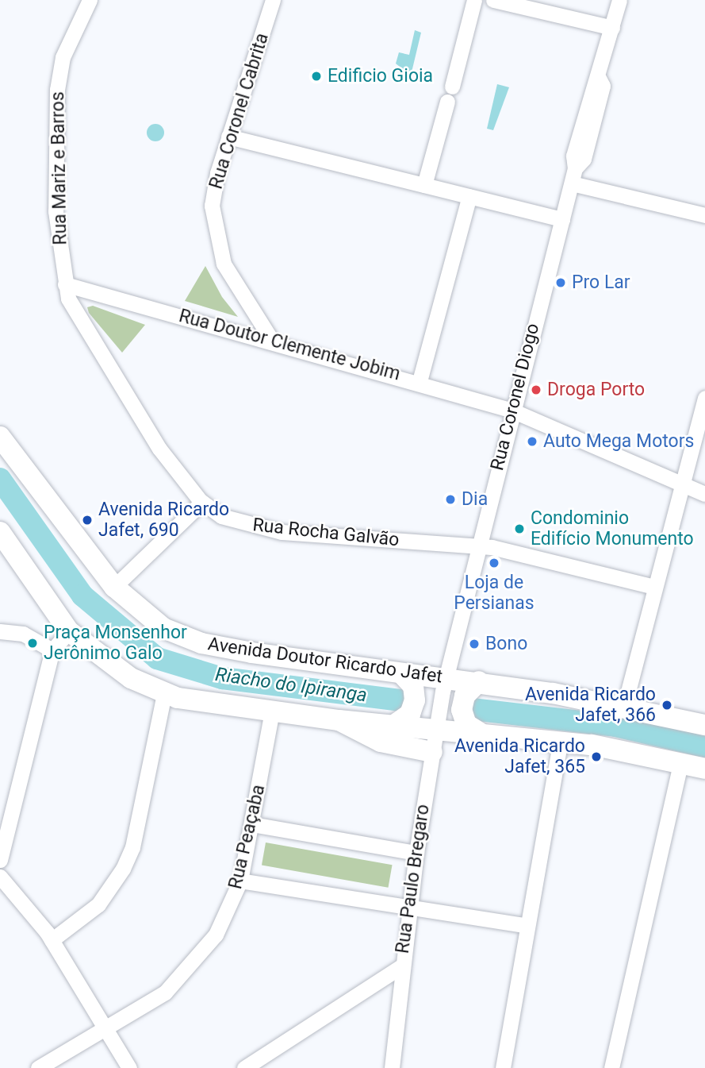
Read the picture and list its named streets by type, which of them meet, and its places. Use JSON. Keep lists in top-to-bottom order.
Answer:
{
  "streets": {
    "main road": ["Avenida Doutor Ricardo Jafet"],
    "street": [
      "Rua Coronel Cabrita",
      "Rua Mariz e Barros",
      "Rua Doutor Clemente Jobim",
      "Rua Coronel Diogo",
      "Rua Rocha Galvão",
      "Rua Peaçaba",
      "Rua Paulo Bregaro"
    ]
  },
  "crossings": [
    ["Rua Coronel Cabrita", "Rua Doutor Clemente Jobim"],
    ["Rua Mariz e Barros", "Rua Doutor Clemente Jobim"],
    ["Rua Mariz e Barros", "Rua Rocha Galvão"],
    ["Rua Doutor Clemente Jobim", "Rua Coronel Diogo"],
    ["Rua Coronel Diogo", "Rua Rocha Galvão"],
    ["Rua Coronel Diogo", "Avenida Doutor Ricardo Jafet"],
    ["Rua Coronel Diogo", "Rua Paulo Bregaro"],
    ["Avenida Doutor Ricardo Jafet", "Rua Paulo Bregaro"]
  ],
  "water": ["Riacho do Ipiranga"],
  "places": [
    "Edificio Gioia",
    "Pro Lar",
    "Droga Porto",
    "Auto Mega Motors",
    "Dia",
    "Avenida Ricardo Jafet, 690",
    "Condominio Edifício Monumento",
    "Loja de Persianas",
    "Praça Monsenhor Jerônimo Galo",
    "Bono",
    "Avenida Ricardo Jafet, 366",
    "Avenida Ricardo Jafet, 365"
  ]
}
